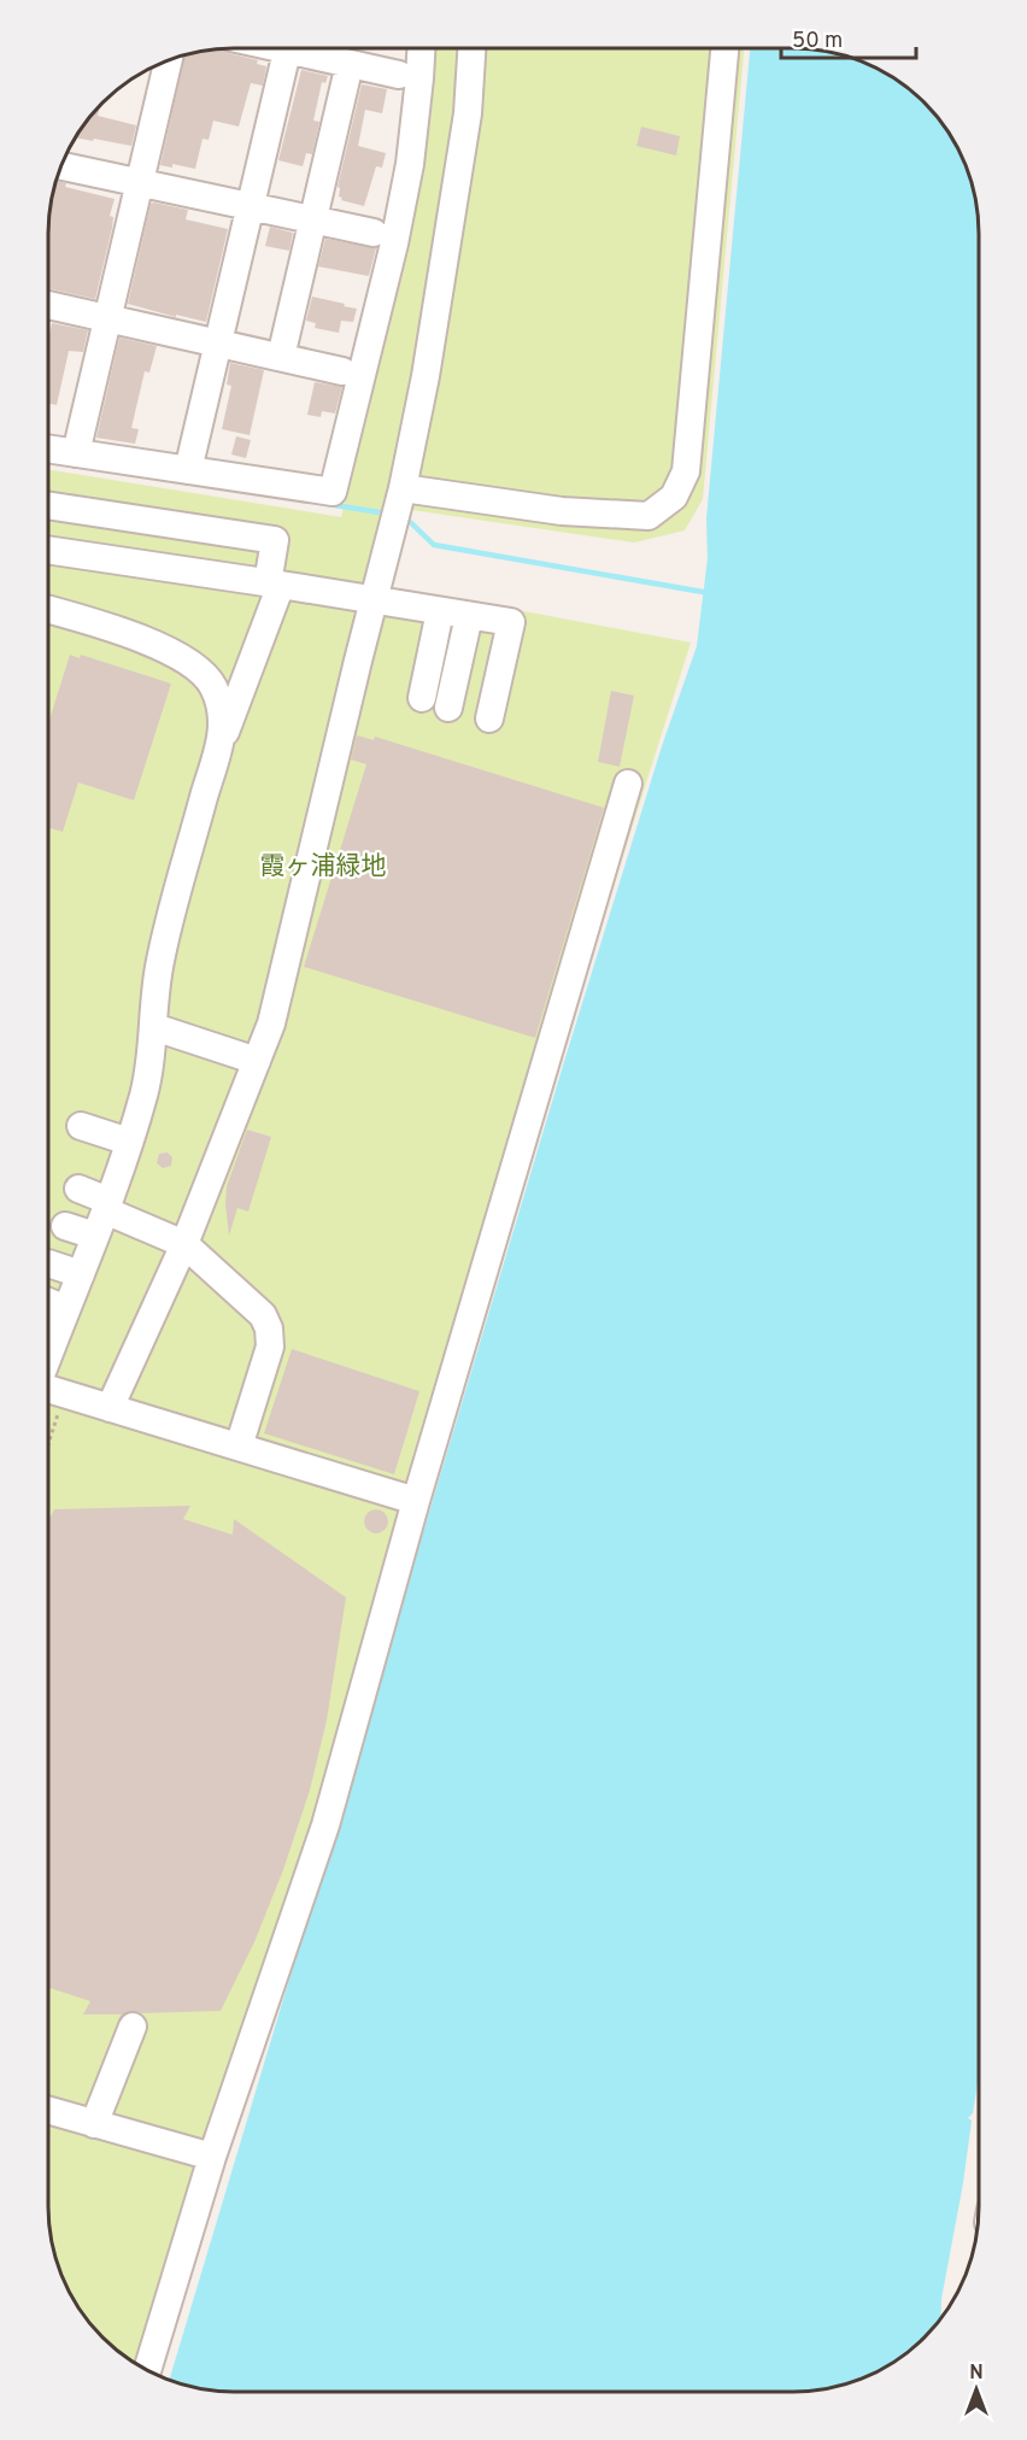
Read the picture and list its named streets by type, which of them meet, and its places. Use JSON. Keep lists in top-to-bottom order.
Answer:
{
  "parks": ["霞ヶ浦緑地"],
  "scale_bar": "50 m",
  "north": "top"
}
